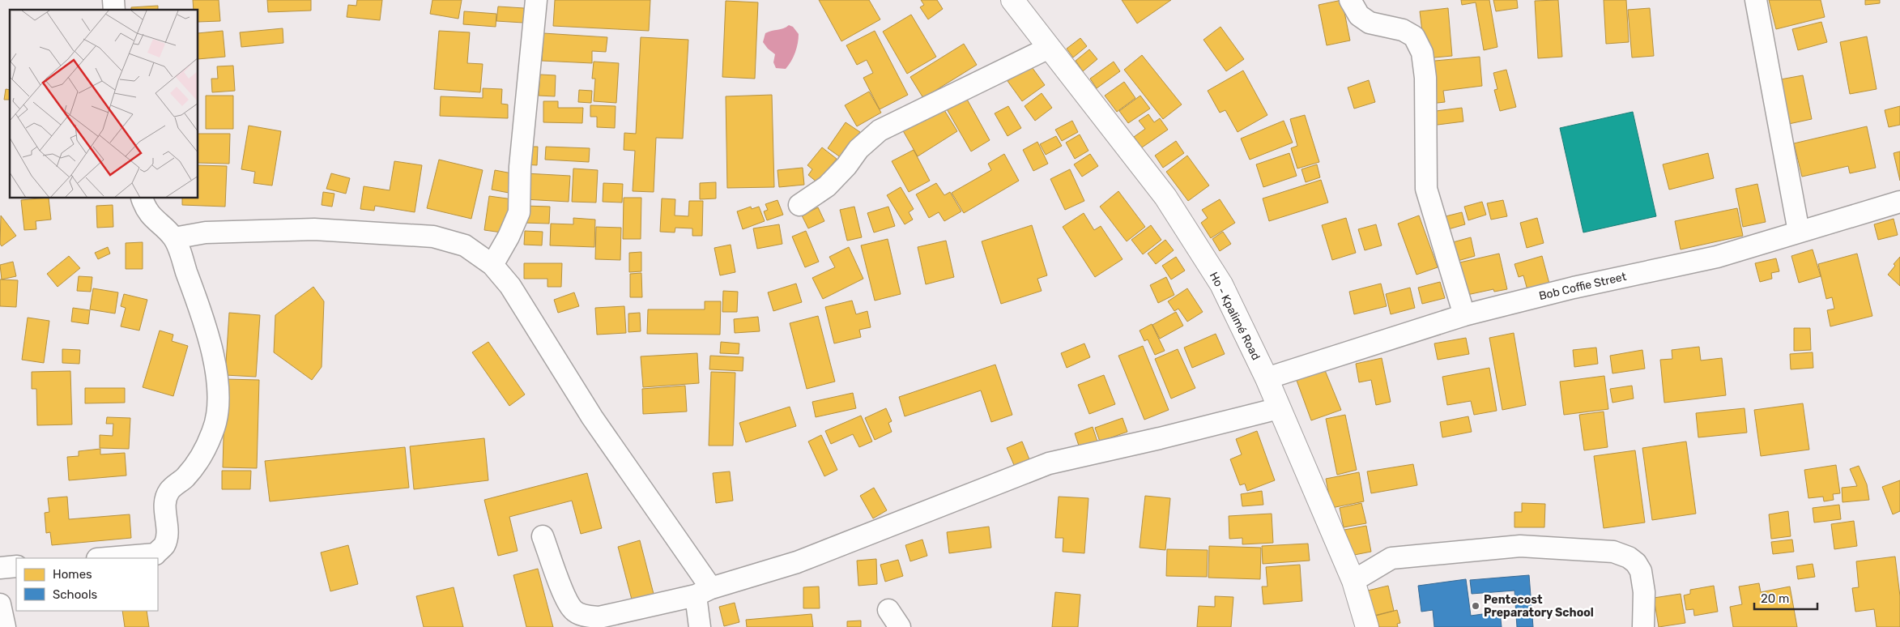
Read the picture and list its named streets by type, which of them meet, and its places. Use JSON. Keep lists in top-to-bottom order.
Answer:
{
  "streets": {
    "main road": ["Ho - Kpalimé Road"],
    "street": ["Bob Coffie Street"]
  },
  "crossings": [
    ["Bob Coffie Street", "Ho - Kpalimé Road"]
  ],
  "places": ["Pentecost Preparatory School"],
  "legend": ["Homes", "Schools"],
  "scale_bar": "20 m"
}
